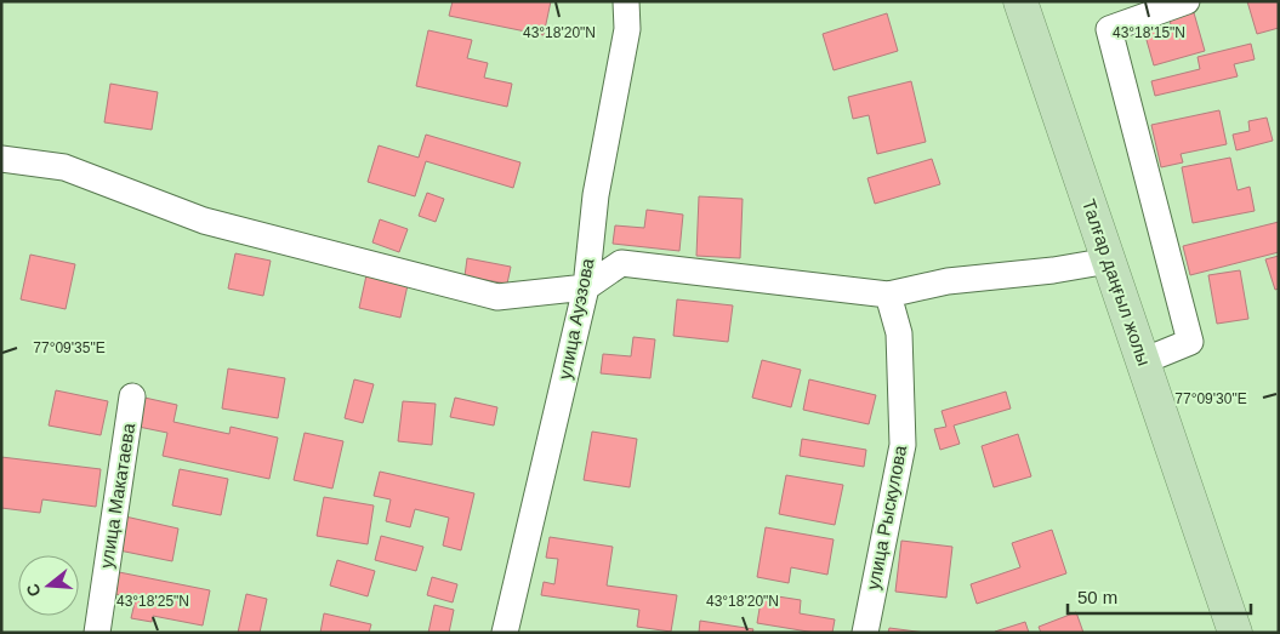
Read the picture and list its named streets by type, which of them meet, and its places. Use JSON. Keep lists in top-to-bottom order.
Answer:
{
  "streets": {
    "main road": ["Талғар даңғыл жолы"],
    "street": ["улица Ауэзова", "улица Макатаева", "улица Рыскулова"]
  },
  "scale_bar": "50 m",
  "north": "left",
  "coordinates": [
    "43°18'15\"N",
    "43°18'20\"N",
    "77°09'35\"E",
    "77°09'30\"E",
    "43°18'25\"N"
  ]
}
